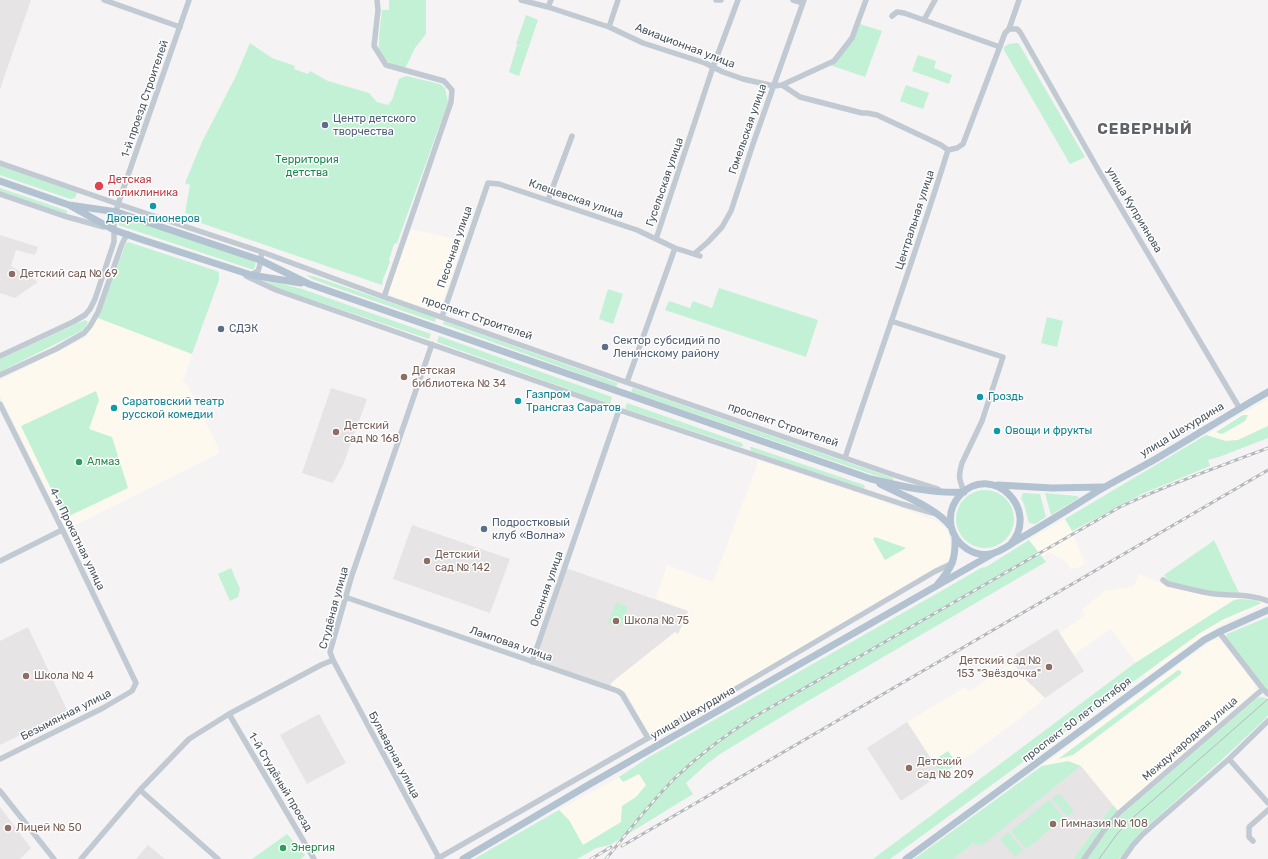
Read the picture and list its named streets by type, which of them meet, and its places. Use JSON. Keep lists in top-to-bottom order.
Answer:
{
  "streets": {
    "main road": ["проспект Строителей", "улица Шехурдина", "проспект 50 лет Октября"],
    "street": [
      "Авиационная улица",
      "1-й проезд Строителей",
      "Гомельская улица",
      "Гусельская улица",
      "Клещевская улица",
      "улица Куприянова",
      "Центральная улица",
      "Песочная улица",
      "4-я Прокатная улица",
      "Осенняя улица",
      "Студёная улица",
      "Ламповая улица",
      "Безымянная улица",
      "Международная улица",
      "Бульварная улица",
      "1-й Студёный проезд"
    ]
  },
  "crossings": [
    ["Авиационная улица", "Гомельская улица"],
    ["Авиационная улица", "Гусельская улица"],
    ["1-й проезд Строителей", "проспект Строителей"],
    ["Гомельская улица", "Гусельская улица"],
    ["Гусельская улица", "Клещевская улица"],
    ["Клещевская улица", "Песочная улица"],
    ["улица Куприянова", "улица Шехурдина"],
    ["Центральная улица", "проспект Строителей"],
    ["Песочная улица", "проспект Строителей"],
    ["проспект Строителей", "улица Шехурдина"],
    ["проспект Строителей", "Осенняя улица"],
    ["проспект Строителей", "Студёная улица"],
    ["4-я Прокатная улица", "Безымянная улица"],
    ["Осенняя улица", "Ламповая улица"],
    ["Студёная улица", "Ламповая улица"],
    ["Студёная улица", "Бульварная улица"],
    ["Студёная улица", "1-й Студёный проезд"]
  ],
  "districts": ["СЕВЕРНЫЙ"],
  "parks": ["Территория детства"],
  "places": [
    "Центр детского творчества",
    "Детская поликлиника",
    "Дворец пионеров",
    "Детский сад № 69",
    "СДЭК",
    "Сектор субсидий по Ленинскому району",
    "Детская библиотека № 34",
    "Гроздь",
    "Газпром Трансгаз Саратов",
    "Саратовский театр русской комедии",
    "Овощи и фрукты",
    "Детский сад № 168",
    "Алмаз",
    "Подростковый клуб «Волна»",
    "Детский сад № 142",
    "Школа № 75",
    "Детский сад № 153 \"Звёздочка\"",
    "Школа № 4",
    "Детский сад № 209",
    "Гимназия № 108",
    "Лицей № 50",
    "Энергия"
  ]
}
